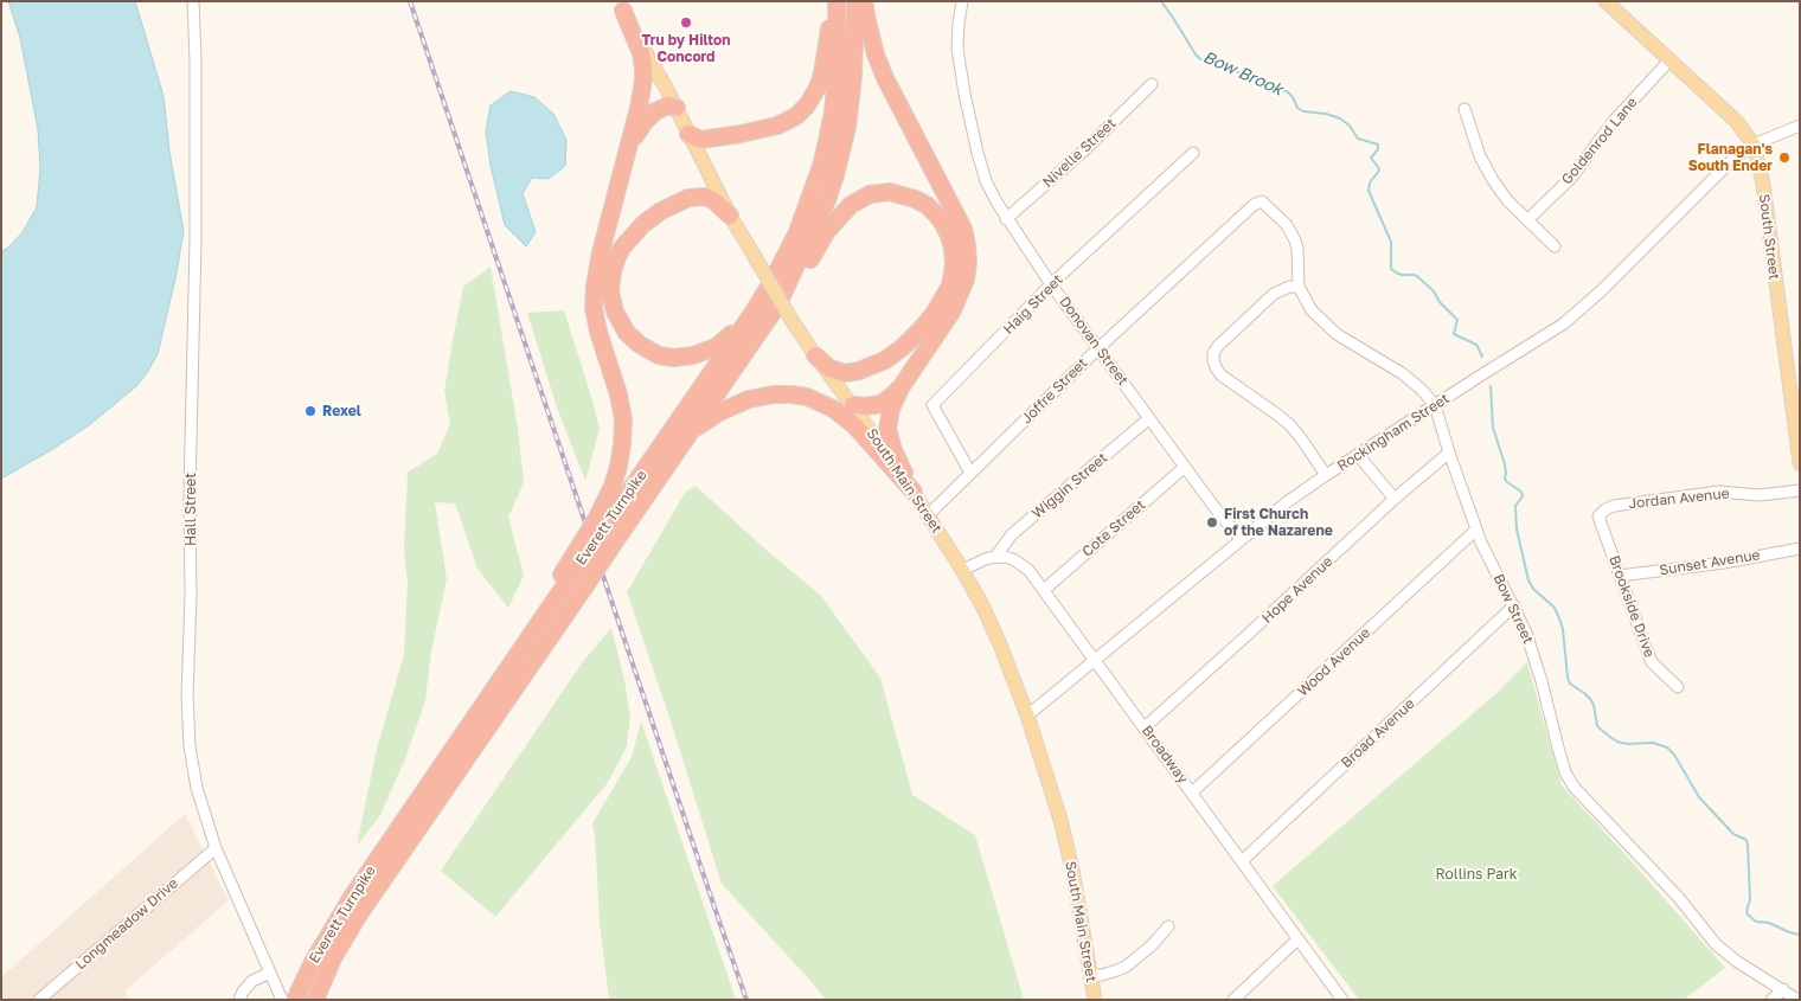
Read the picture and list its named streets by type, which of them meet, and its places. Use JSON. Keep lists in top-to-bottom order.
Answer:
{
  "streets": {
    "highway": ["Everett Turnpike"],
    "main road": ["South Street", "South Main Street"],
    "street": [
      "Goldenrod Lane",
      "Nivelle Street",
      "Haig Street",
      "Donovan Street",
      "Joffre Street",
      "Rockingham Street",
      "Wiggin Street",
      "Jordan Avenue",
      "Hall Street",
      "Cote Street",
      "Sunset Avenue",
      "Hope Avenue",
      "Brookside Drive",
      "Bow Street",
      "Wood Avenue",
      "Broad Avenue",
      "Broadway",
      "Longmeadow Drive"
    ]
  },
  "crossings": [
    ["Goldenrod Lane", "South Street"],
    ["Nivelle Street", "Donovan Street"],
    ["South Street", "Rockingham Street"],
    ["Haig Street", "Donovan Street"],
    ["Haig Street", "Joffre Street"],
    ["Donovan Street", "Joffre Street"],
    ["Donovan Street", "Rockingham Street"],
    ["Donovan Street", "Wiggin Street"],
    ["Donovan Street", "Cote Street"],
    ["Joffre Street", "South Main Street"],
    ["Joffre Street", "Bow Street"],
    ["Rockingham Street", "South Main Street"],
    ["Rockingham Street", "Bow Street"],
    ["Rockingham Street", "Broadway"],
    ["Wiggin Street", "Broadway"],
    ["Jordan Avenue", "Brookside Drive"],
    ["Hall Street", "Longmeadow Drive"],
    ["Cote Street", "Broadway"],
    ["Sunset Avenue", "Brookside Drive"],
    ["Hope Avenue", "Bow Street"],
    ["Hope Avenue", "Broadway"],
    ["Bow Street", "Wood Avenue"],
    ["Bow Street", "Broad Avenue"],
    ["Wood Avenue", "Broadway"],
    ["Broad Avenue", "Broadway"]
  ],
  "water": ["Bow Brook"],
  "parks": ["Rollins Park"],
  "places": [
    "Tru by Hilton Concord",
    "Flanagan's South Ender",
    "Rexel",
    "First Church of the Nazarene"
  ]
}
